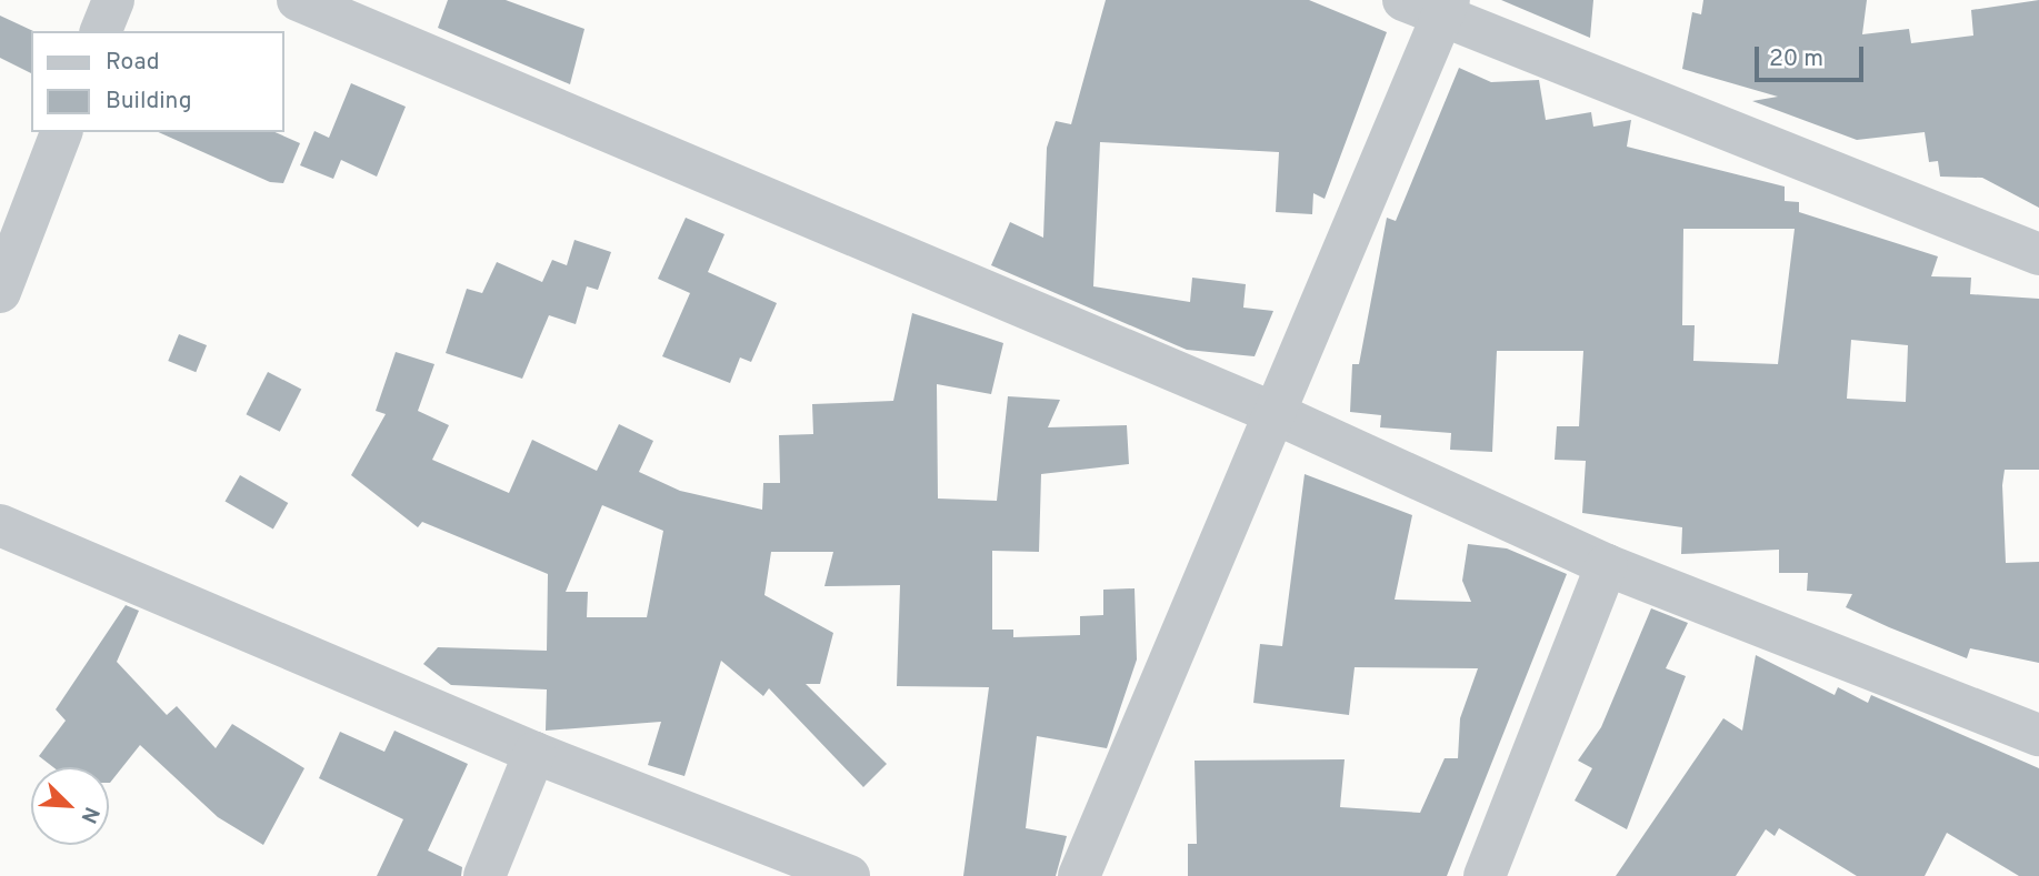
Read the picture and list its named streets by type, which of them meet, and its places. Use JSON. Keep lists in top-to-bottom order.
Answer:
{
  "legend": ["Road", "Building"],
  "scale_bar": "20 m",
  "north": "bottom right"
}
